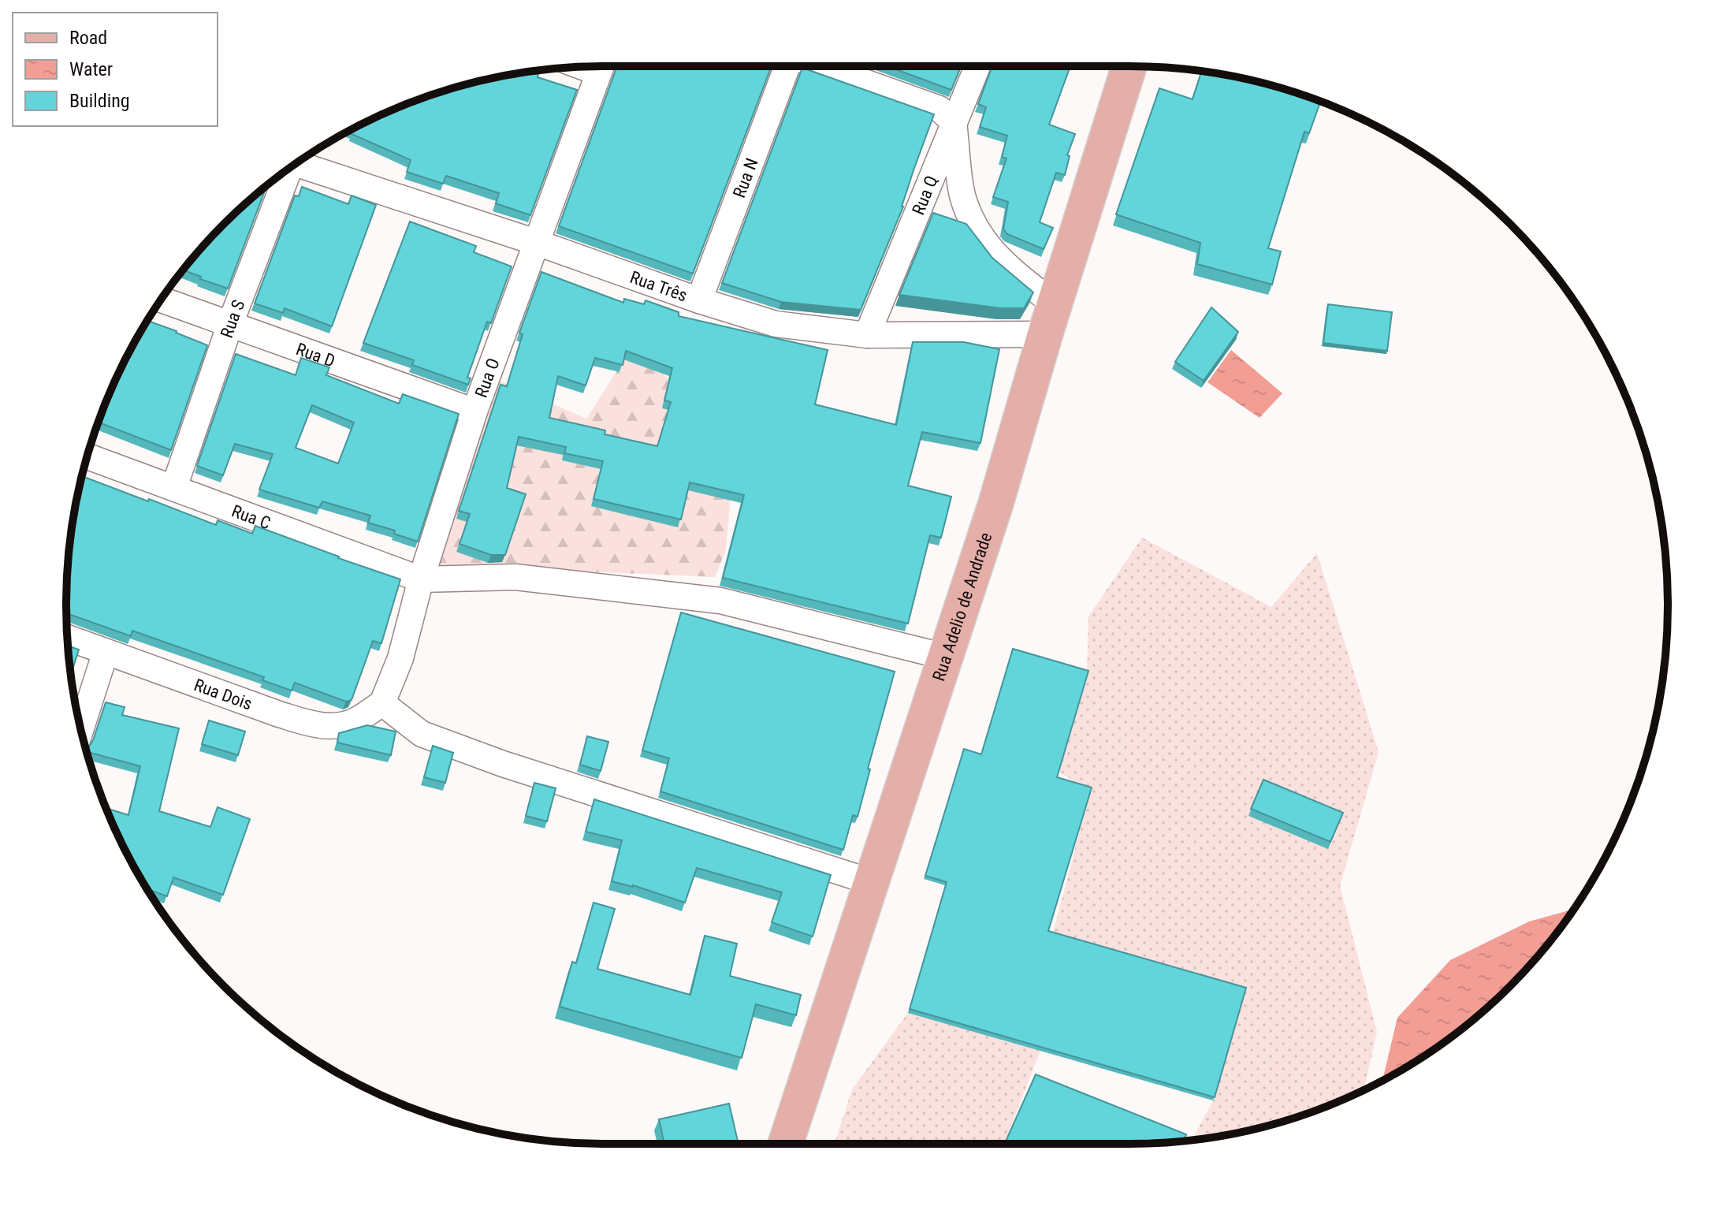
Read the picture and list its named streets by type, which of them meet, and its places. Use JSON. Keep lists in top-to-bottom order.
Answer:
{
  "streets": {
    "main road": ["Rua Adelio de Andrade"],
    "street": [
      "Rua N",
      "Rua Q",
      "Rua Três",
      "Rua S",
      "Rua D",
      "Rua O",
      "Rua C",
      "Rua Dois"
    ]
  },
  "crossings": [
    ["Rua N", "Rua Três"],
    ["Rua Q", "Rua Três"],
    ["Rua Três", "Rua O"],
    ["Rua Três", "Rua Adelio de Andrade"],
    ["Rua S", "Rua D"],
    ["Rua S", "Rua C"],
    ["Rua D", "Rua O"],
    ["Rua O", "Rua C"],
    ["Rua O", "Rua Dois"]
  ],
  "legend": ["Road", "Water", "Building"]
}
